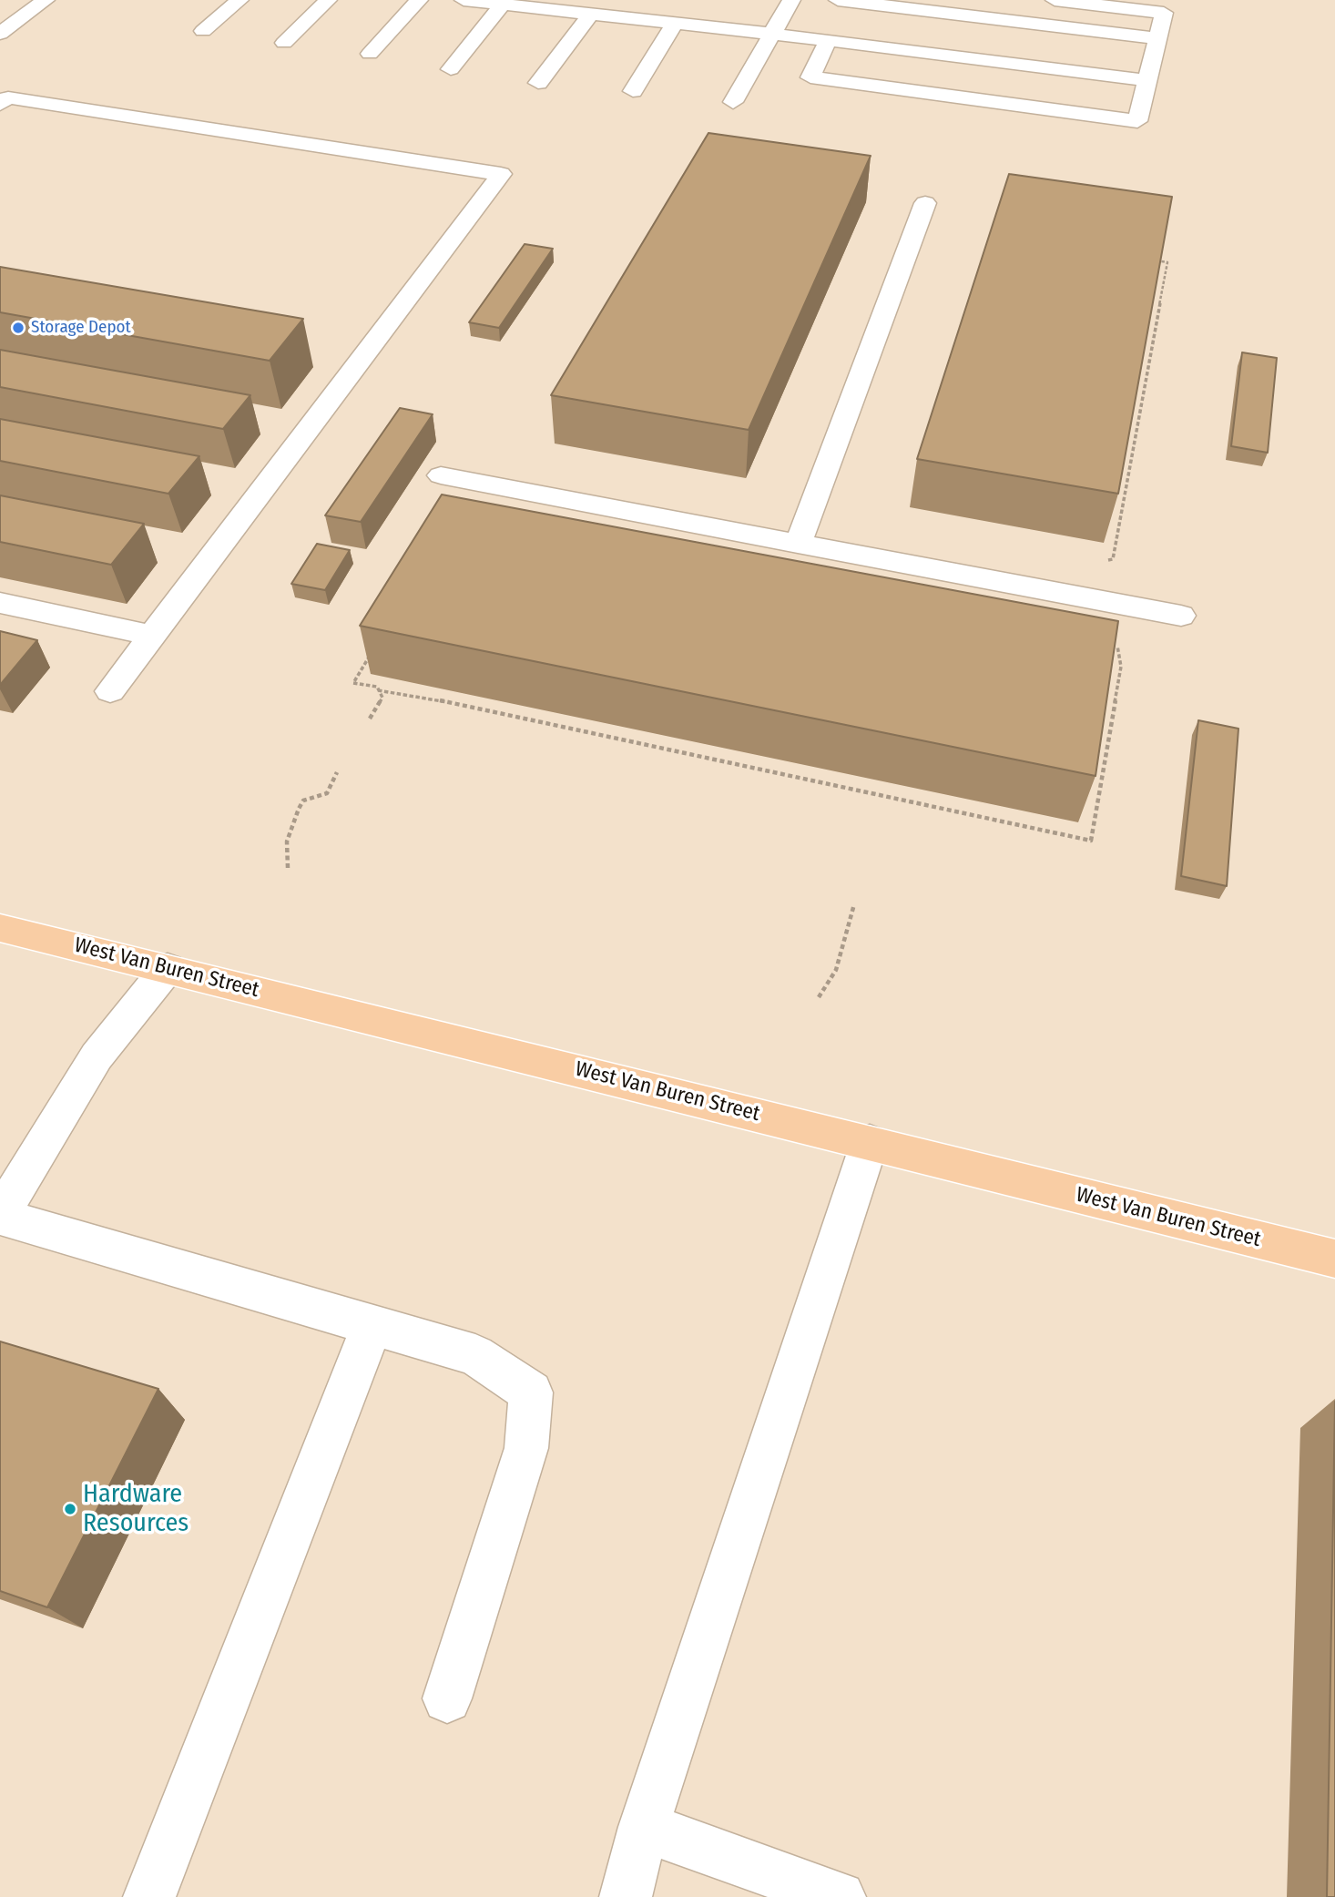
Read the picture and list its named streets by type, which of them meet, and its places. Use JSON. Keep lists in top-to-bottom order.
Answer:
{
  "streets": {
    "main road": ["West Van Buren Street"]
  },
  "places": ["Storage Depot", "Hardware Resources"]
}
